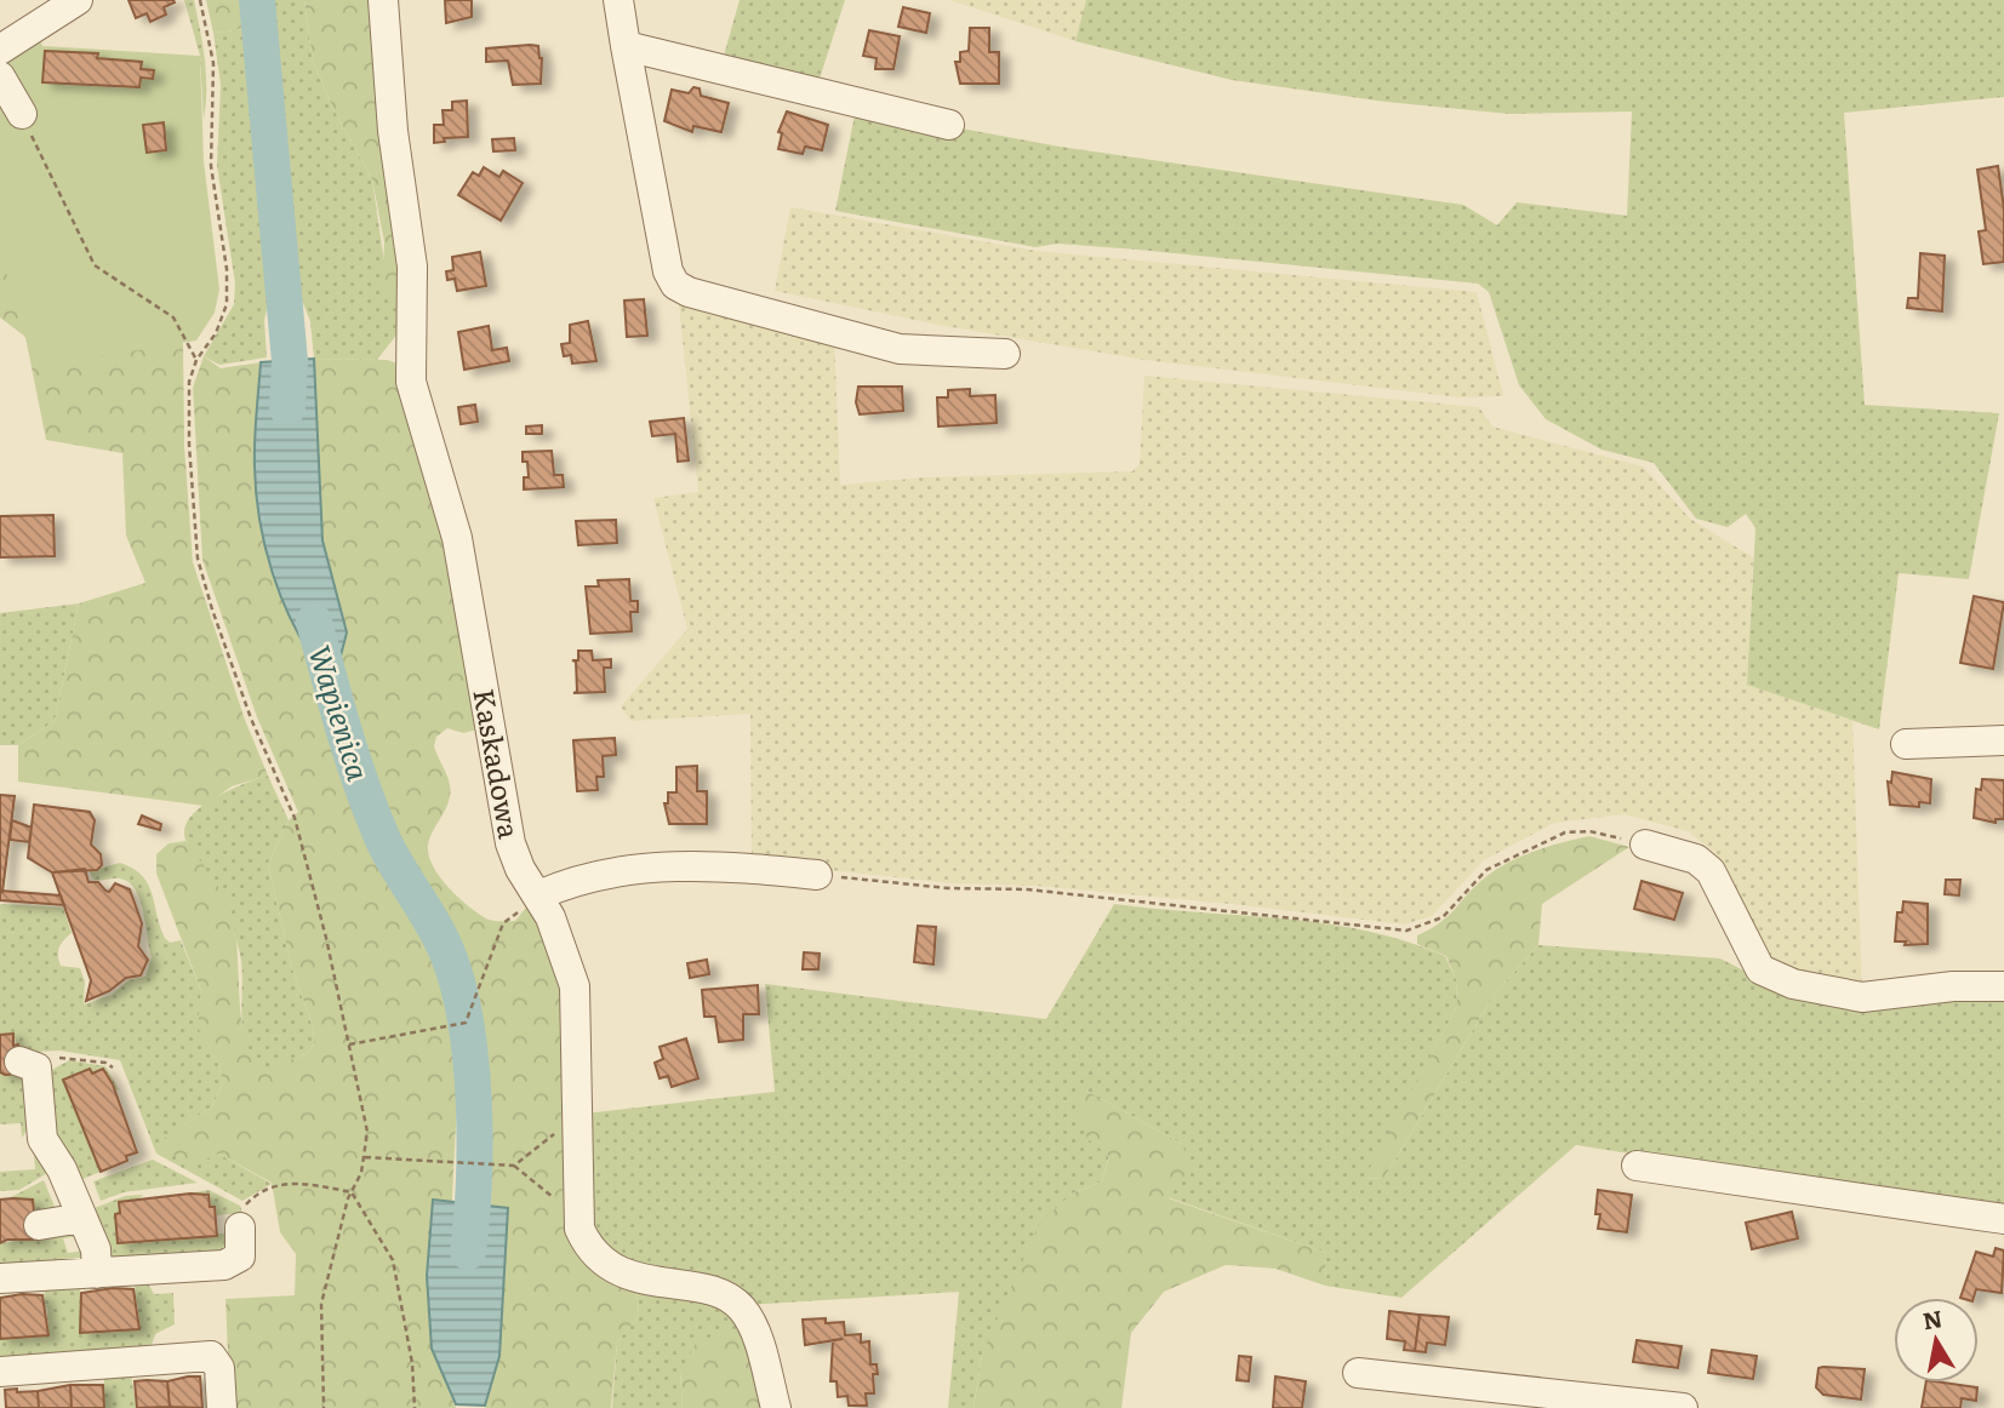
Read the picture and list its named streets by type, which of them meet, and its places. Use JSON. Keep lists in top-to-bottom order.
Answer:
{
  "streets": {
    "street": ["Kaskadowa"]
  },
  "water": ["Wapienica"],
  "north": "top"
}
